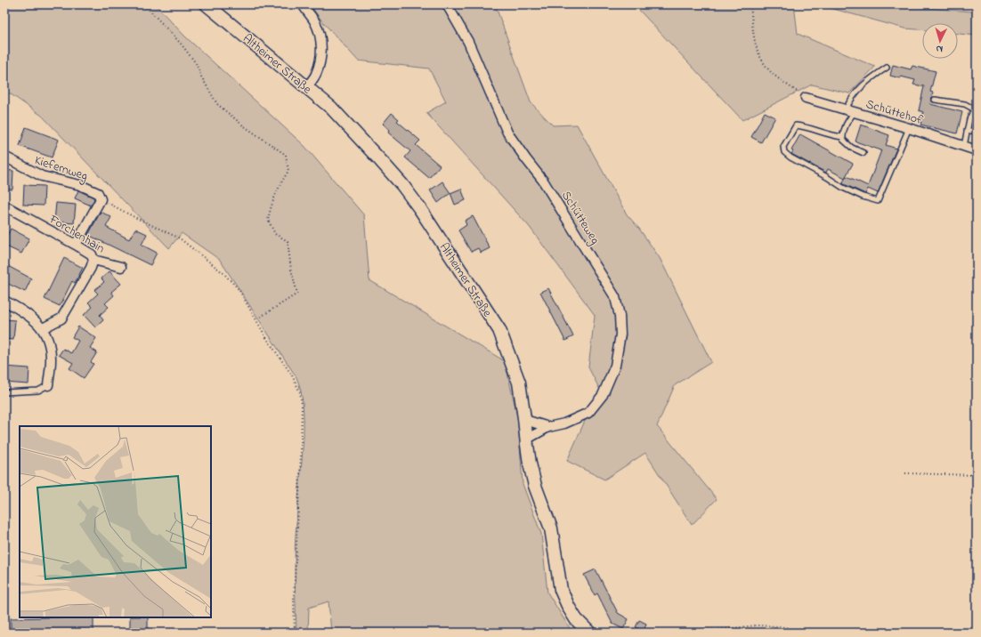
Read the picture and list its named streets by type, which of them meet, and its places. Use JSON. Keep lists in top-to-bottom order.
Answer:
{
  "streets": {
    "street": [
      "Altheimer Straße",
      "Schüttehof",
      "Kiefernweg",
      "Schütteweg",
      "Forchenhain"
    ]
  },
  "crossings": [
    ["Altheimer Straße", "Schütteweg"]
  ],
  "north": "bottom"
}
